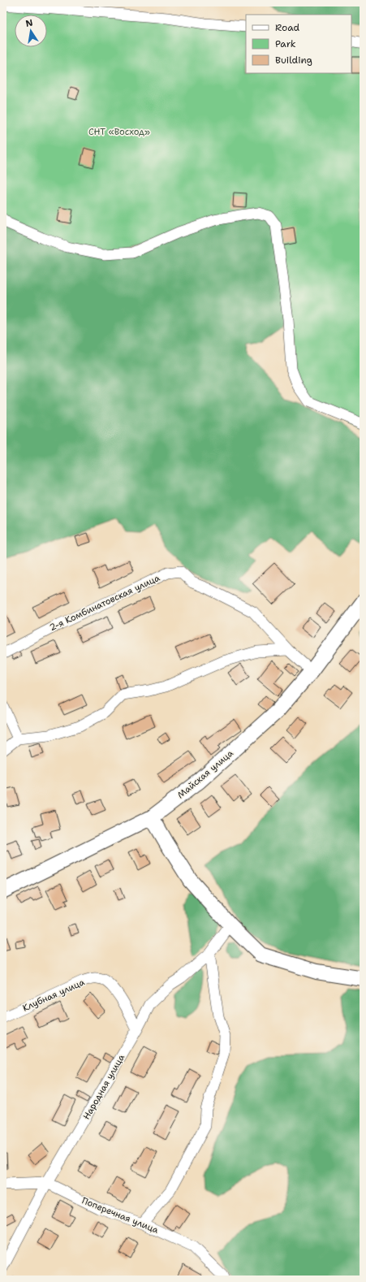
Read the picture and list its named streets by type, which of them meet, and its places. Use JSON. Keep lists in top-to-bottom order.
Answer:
{
  "streets": {
    "street": [
      "2-я Комбинатовская улица",
      "Майская улица",
      "Клубная улица",
      "Народная улица",
      "Поперечная улица"
    ]
  },
  "crossings": [
    ["Клубная улица", "Народная улица"],
    ["Народная улица", "Поперечная улица"]
  ],
  "parks": ["СНТ «Восход»"],
  "legend": ["Road", "Park", "Building"],
  "north": "top"
}
